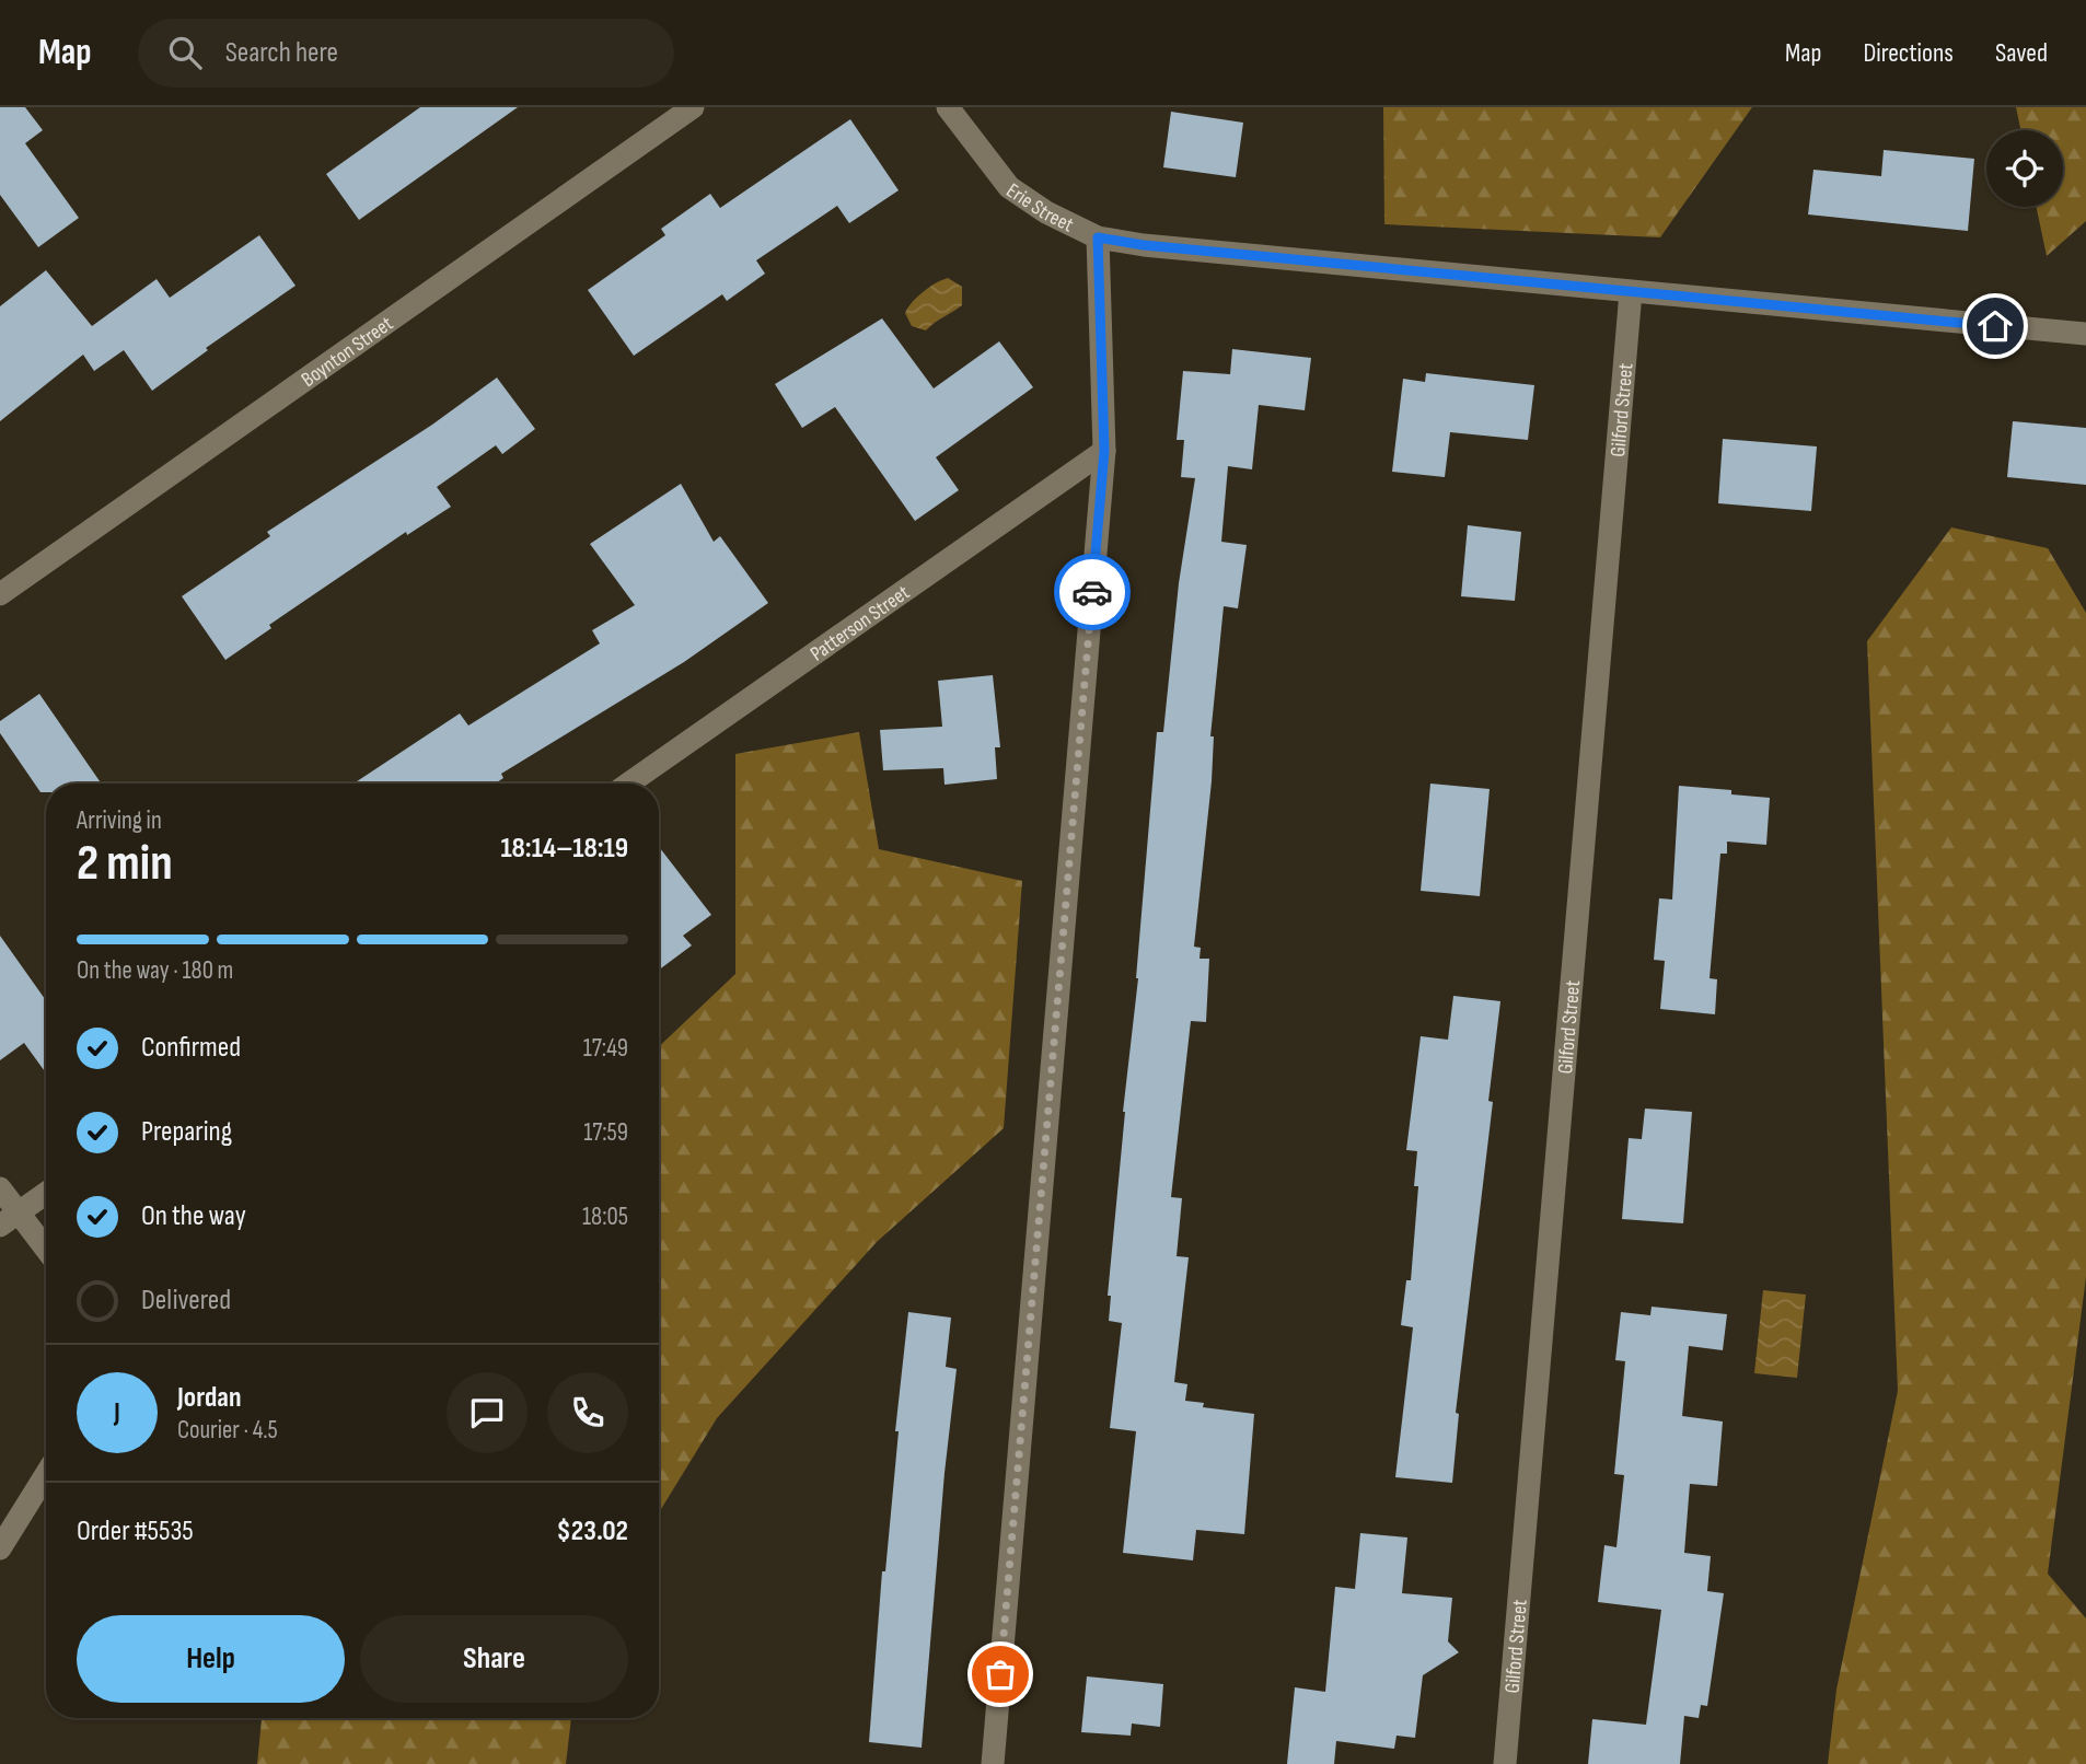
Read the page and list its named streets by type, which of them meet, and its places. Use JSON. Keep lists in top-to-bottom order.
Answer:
{
  "streets": {
    "street": [
      "Erie Street",
      "Boynton Street",
      "Gilford Street",
      "Patterson Street"
    ]
  },
  "crossings": [
    ["Erie Street", "Gilford Street"]
  ],
  "page": {
    "header": "Map",
    "search": "Search here",
    "nav": ["Map", "Directions", "Saved"],
    "heading": ["2 min", "Arriving in", "18:14–18:19"],
    "panel": [
      "Jordan",
      "Courier · 4.5",
      "Order #5535",
      "$23.02"
    ],
    "bar": "On the way · 180 m",
    "list": [
      ["Confirmed", "17:49"],
      ["Preparing", "17:59"],
      ["On the way", "18:05"],
      "Delivered"
    ],
    "round": "J",
    "buttons": ["Help", "Share"]
  }
}
